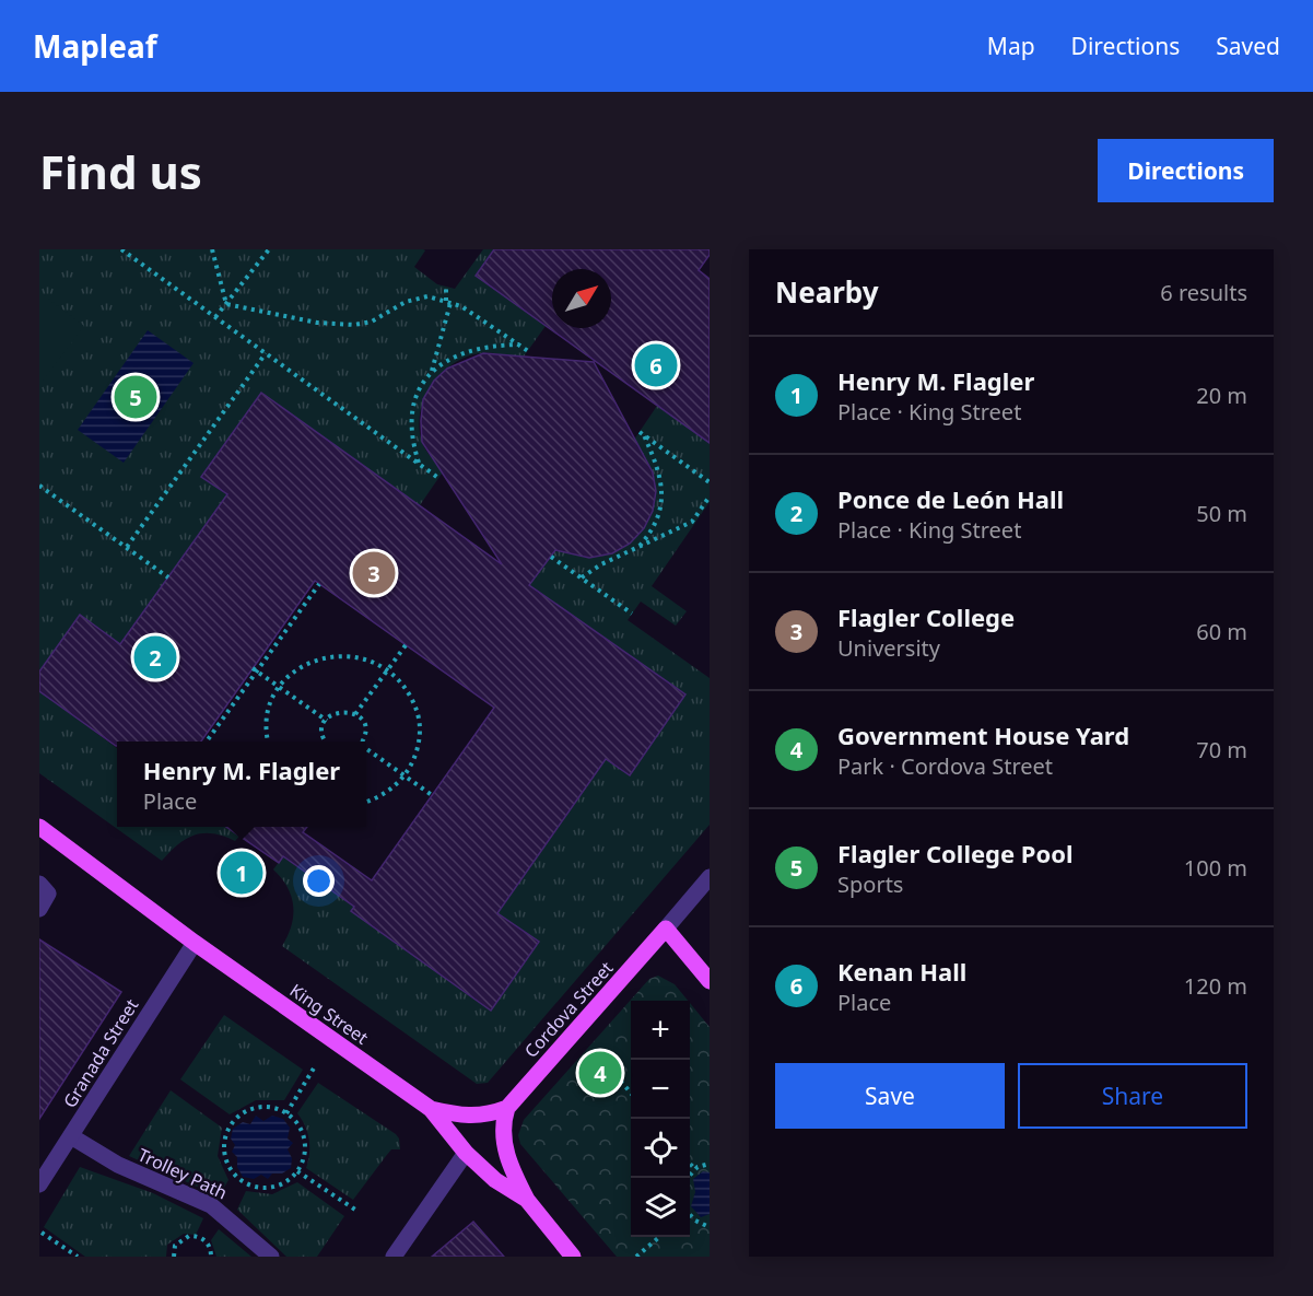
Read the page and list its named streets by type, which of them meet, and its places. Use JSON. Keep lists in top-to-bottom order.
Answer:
{
  "streets": {
    "main road": ["Cordova Street", "King Street"],
    "street": ["Granada Street", "Trolley Path"]
  },
  "crossings": [
    ["Cordova Street", "King Street"],
    ["King Street", "Granada Street"],
    ["Granada Street", "Trolley Path"]
  ],
  "north": "top right",
  "page": {
    "header": "Mapleaf",
    "nav": ["Map", "Directions", "Saved"],
    "buttons": [
      "Directions",
      ["Save", "Share"]
    ],
    "title": "Find us",
    "heading": ["Nearby", "6 results"],
    "list": [
      {
        "mark": "1",
        "name": "Henry M. Flagler",
        "note": "Place · King Street",
        "value": "20 m"
      },
      {
        "mark": "2",
        "name": "Ponce de León Hall",
        "note": "Place · King Street",
        "value": "50 m"
      },
      {
        "mark": "3",
        "name": "Flagler College",
        "note": "University",
        "value": "60 m"
      },
      {
        "mark": "4",
        "name": "Government House Yard",
        "note": "Park · Cordova Street",
        "value": "70 m"
      },
      {
        "mark": "5",
        "name": "Flagler College Pool",
        "note": "Sports",
        "value": "100 m"
      },
      {
        "mark": "6",
        "name": "Kenan Hall",
        "note": "Place",
        "value": "120 m"
      }
    ],
    "pins": [
      "6",
      "5",
      "3",
      "2",
      "1",
      "4"
    ],
    "popup": ["Henry M. Flagler", "Place"],
    "map_buttons": ["+", "−"]
  }
}
